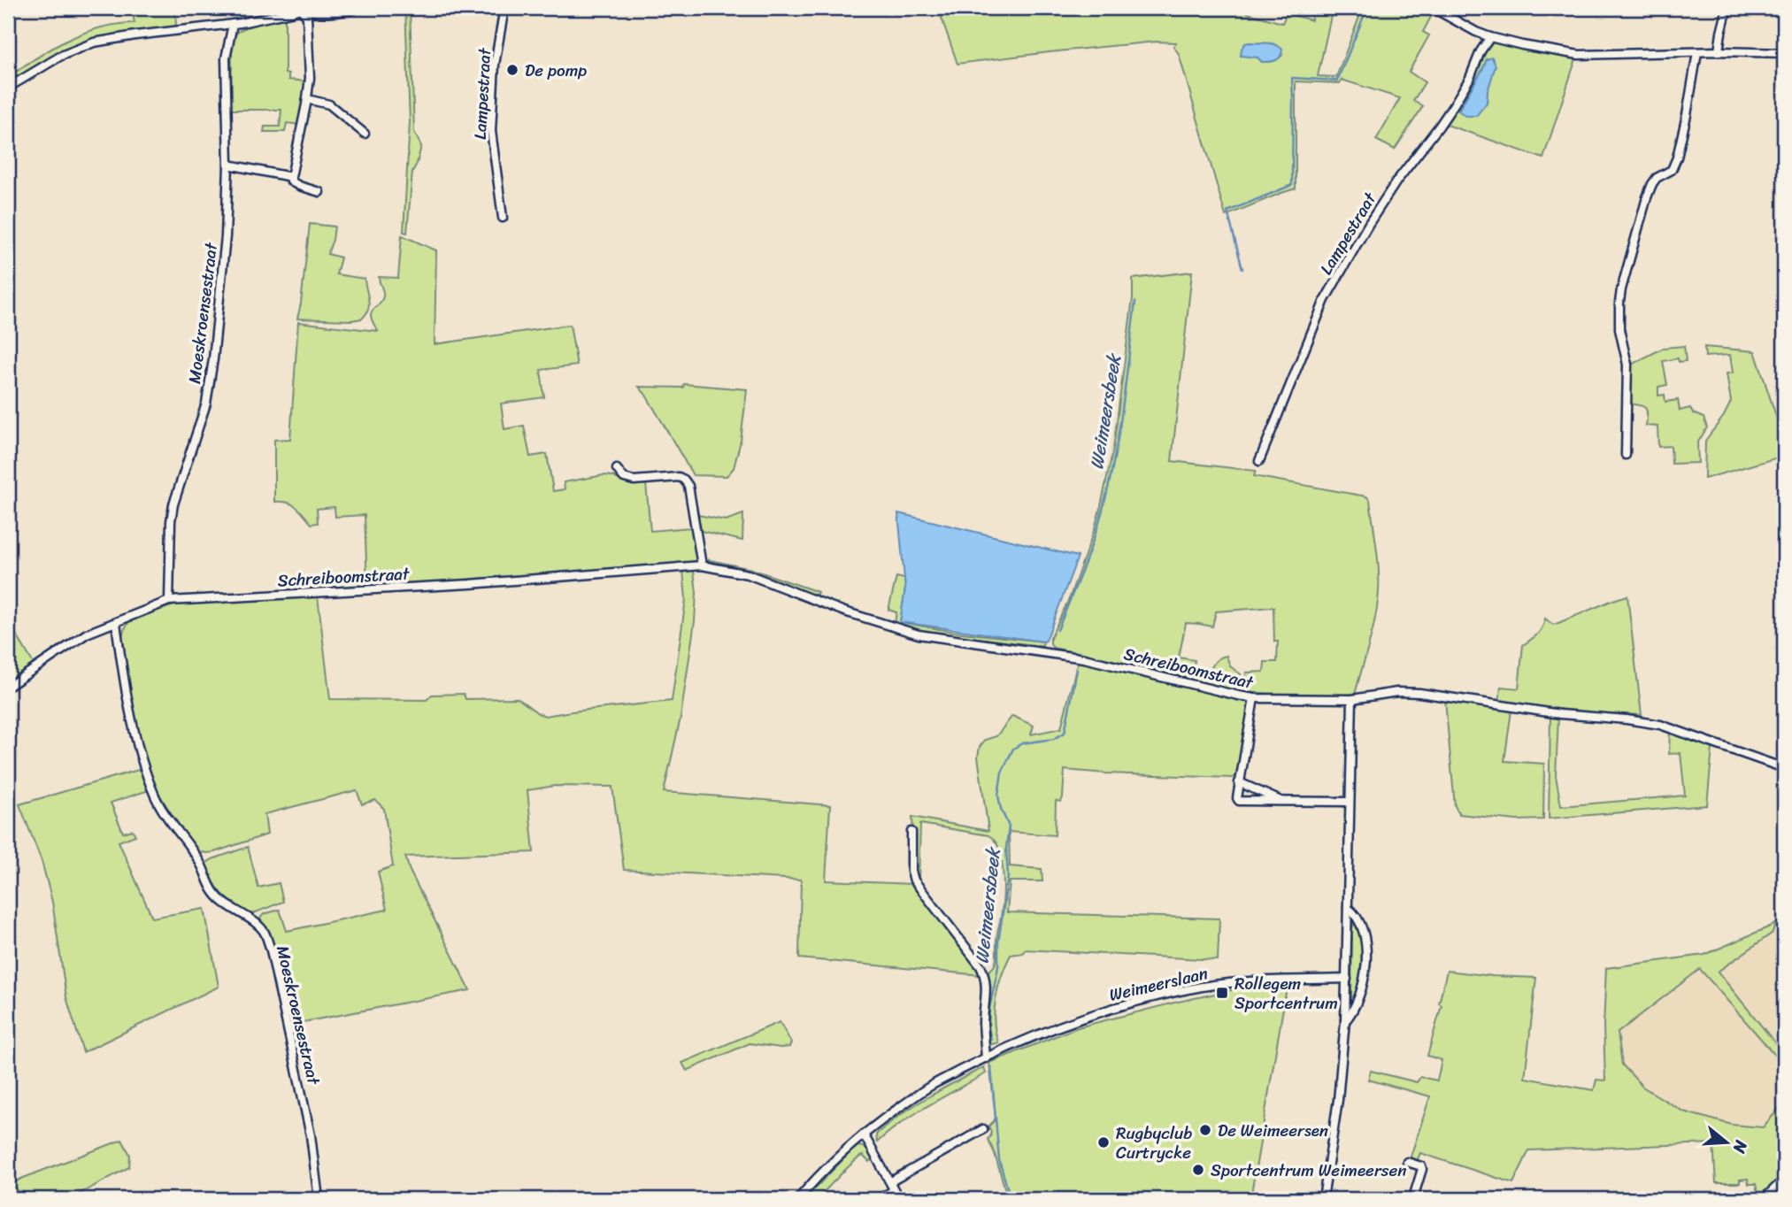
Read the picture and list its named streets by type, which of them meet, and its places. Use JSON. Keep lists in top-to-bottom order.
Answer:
{
  "streets": {
    "street": [
      "Lampestraat",
      "Moeskroensestraat",
      "Schreiboomstraat",
      "Weimeerslaan"
    ]
  },
  "crossings": [
    ["Moeskroensestraat", "Schreiboomstraat"]
  ],
  "water": ["Weimeersbeek"],
  "places": {
    "other": [
      "De pomp",
      "De Weimeersen",
      "Rugbyclub Curtrycke",
      "Sportcentrum Weimeersen"
    ],
    "transit": ["Rollegem Sportcentrum"]
  },
  "north": "right"
}
